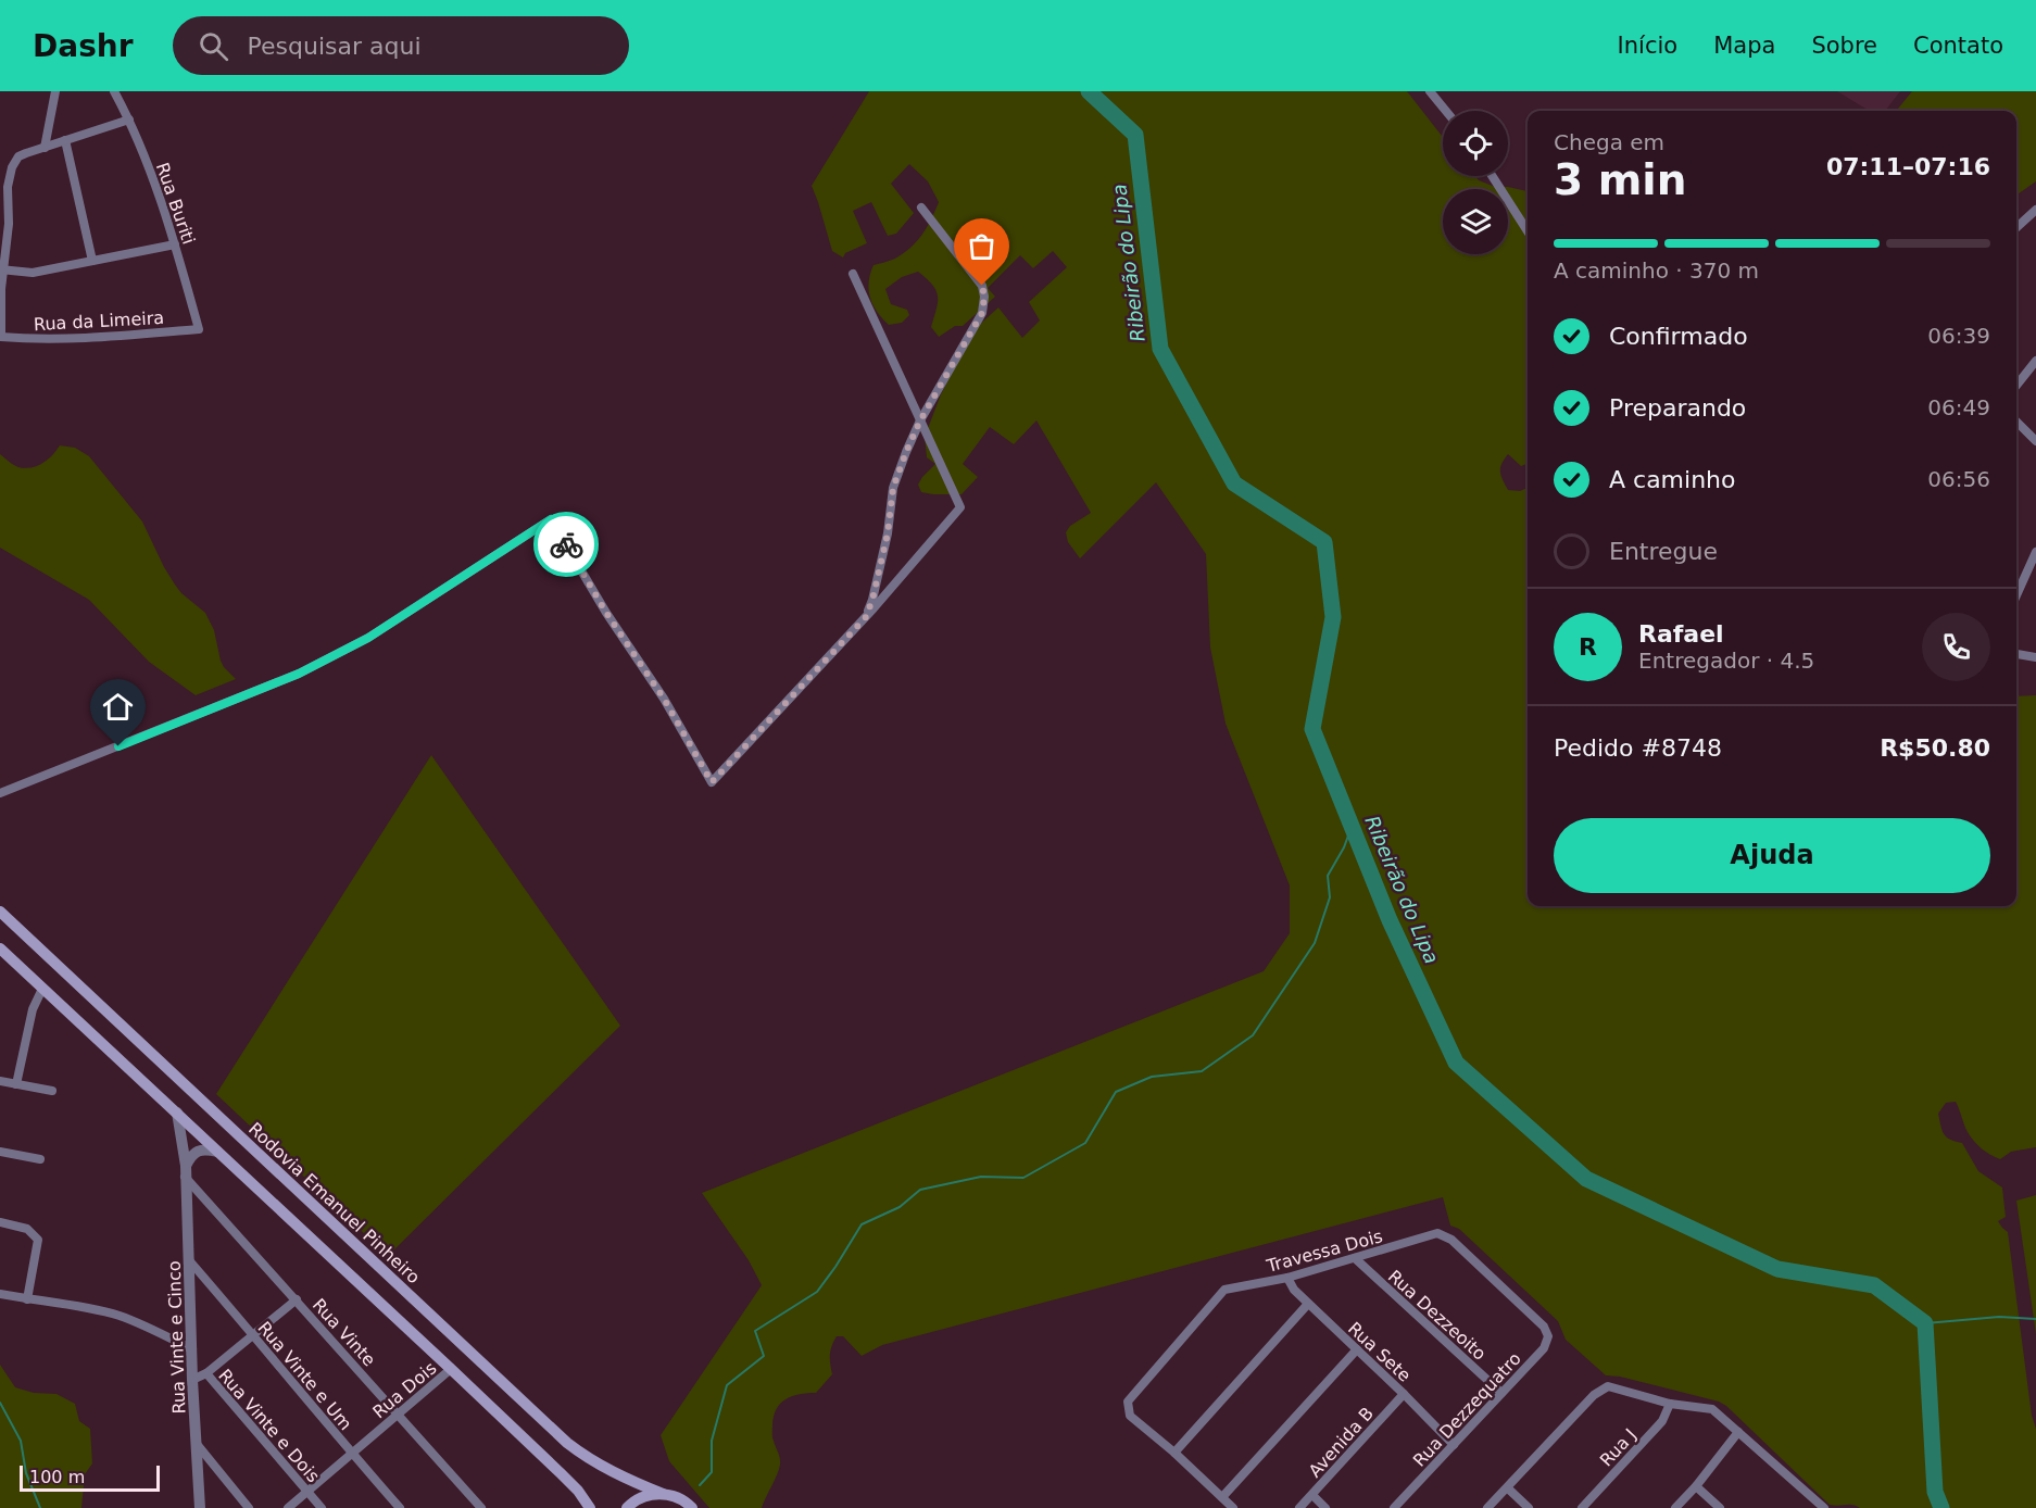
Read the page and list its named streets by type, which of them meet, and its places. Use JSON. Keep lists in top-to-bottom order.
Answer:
{
  "streets": {
    "main road": ["Rodovia Emanuel Pinheiro"],
    "street": [
      "Rua Buriti",
      "Rua da Limeira",
      "Travessa Dois",
      "Rua Dezzeoito",
      "Rua Vinte",
      "Rua Vinte e Cinco",
      "Rua Sete",
      "Rua Vinte e Um",
      "Rua Dois",
      "Rua Dezzequatro",
      "Rua Vinte e Dois",
      "Avenida B",
      "Rua J"
    ]
  },
  "crossings": [
    ["Rua Buriti", "Rua da Limeira"],
    ["Travessa Dois", "Rua Dezzeoito"],
    ["Travessa Dois", "Rua Sete"],
    ["Travessa Dois", "Rua Dezzequatro"],
    ["Rua Dezzeoito", "Rua Dezzequatro"],
    ["Rua Vinte", "Rua Vinte e Cinco"],
    ["Rua Vinte", "Rua Dois"],
    ["Rua Vinte e Cinco", "Rua Vinte e Um"],
    ["Rua Vinte e Cinco", "Rua Vinte e Dois"],
    ["Rua Sete", "Rua Dezzequatro"],
    ["Rua Sete", "Avenida B"],
    ["Rua Vinte e Um", "Rua Dois"],
    ["Rua Dois", "Rua Vinte e Dois"]
  ],
  "water": ["Ribeirão do Lipa"],
  "scale_bar": "100 m",
  "page": {
    "header": "Dashr",
    "search": "Pesquisar aqui",
    "nav": [
      "Início",
      "Mapa",
      "Sobre",
      "Contato"
    ],
    "heading": ["3 min", "Chega em", "07:11–07:16"],
    "panel": [
      "Rafael",
      "Entregador · 4.5",
      "Pedido #8748",
      "R$50.80"
    ],
    "bar": "A caminho · 370 m",
    "list": [
      ["Confirmado", "06:39"],
      ["Preparando", "06:49"],
      ["A caminho", "06:56"],
      "Entregue"
    ],
    "round": "R",
    "buttons": "Ajuda",
    "scale": "100 m"
  }
}
